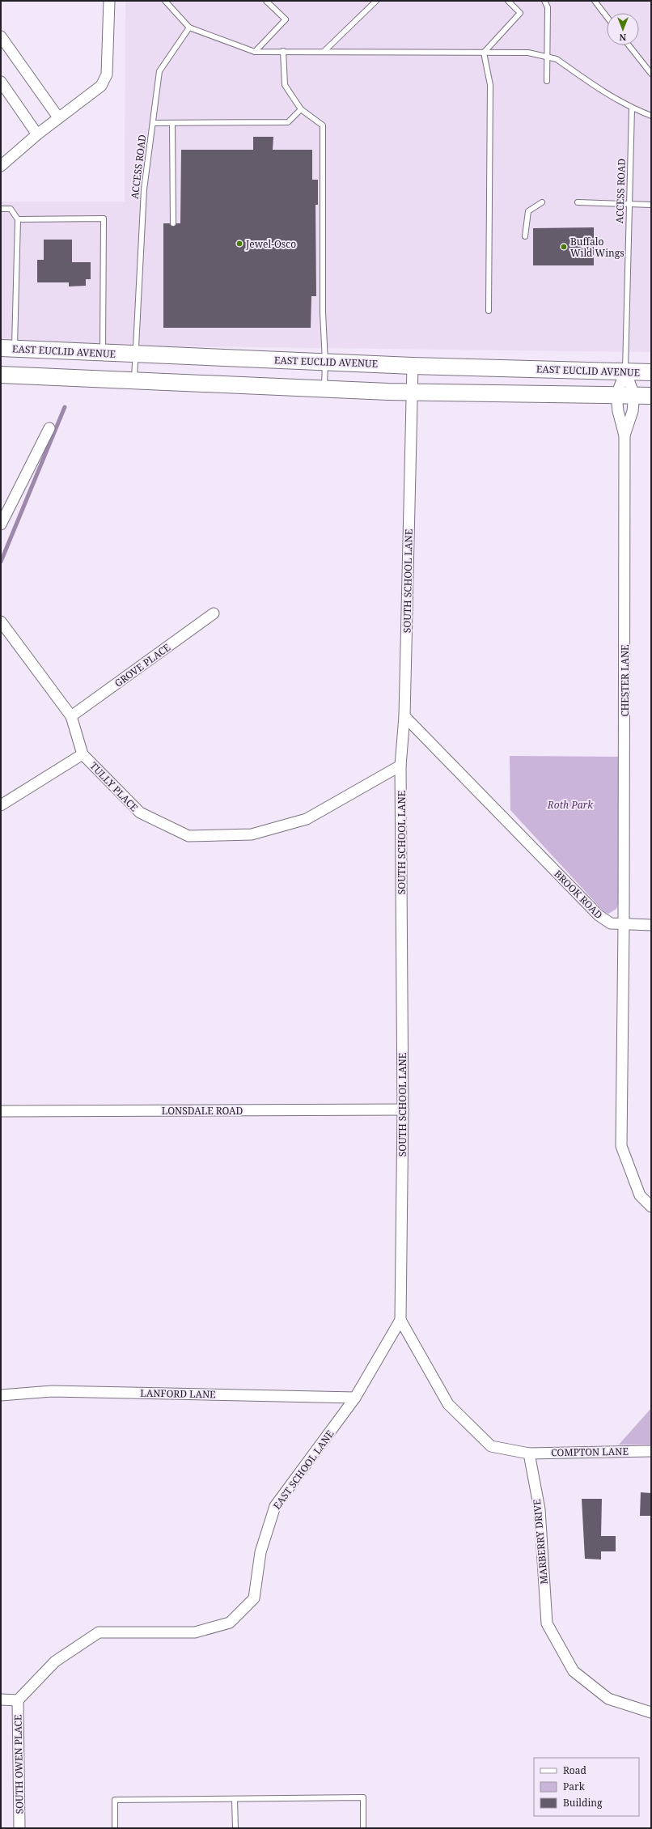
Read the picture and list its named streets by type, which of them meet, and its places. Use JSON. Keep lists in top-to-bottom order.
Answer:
{
  "streets": {
    "main road": ["EAST EUCLID AVENUE"],
    "street": [
      "SOUTH SCHOOL LANE",
      "GROVE PLACE",
      "CHESTER LANE",
      "TULLY PLACE",
      "BROOK ROAD",
      "LONSDALE ROAD",
      "LANFORD LANE",
      "COMPTON LANE",
      "EAST SCHOOL LANE",
      "MARBERRY DRIVE",
      "SOUTH OWEN PLACE"
    ],
    "lane": ["ACCESS ROAD"]
  },
  "crossings": [
    ["ACCESS ROAD", "EAST EUCLID AVENUE"],
    ["ACCESS ROAD", "CHESTER LANE"],
    ["EAST EUCLID AVENUE", "SOUTH SCHOOL LANE"],
    ["EAST EUCLID AVENUE", "CHESTER LANE"],
    ["SOUTH SCHOOL LANE", "TULLY PLACE"],
    ["SOUTH SCHOOL LANE", "BROOK ROAD"],
    ["SOUTH SCHOOL LANE", "LONSDALE ROAD"],
    ["SOUTH SCHOOL LANE", "EAST SCHOOL LANE"],
    ["GROVE PLACE", "TULLY PLACE"],
    ["CHESTER LANE", "BROOK ROAD"],
    ["LANFORD LANE", "EAST SCHOOL LANE"],
    ["COMPTON LANE", "MARBERRY DRIVE"],
    ["EAST SCHOOL LANE", "SOUTH OWEN PLACE"]
  ],
  "parks": ["Roth Park"],
  "places": ["Jewel-Osco", "Buffalo Wild Wings"],
  "legend": ["Road", "Park", "Building"],
  "north": "bottom"
}
